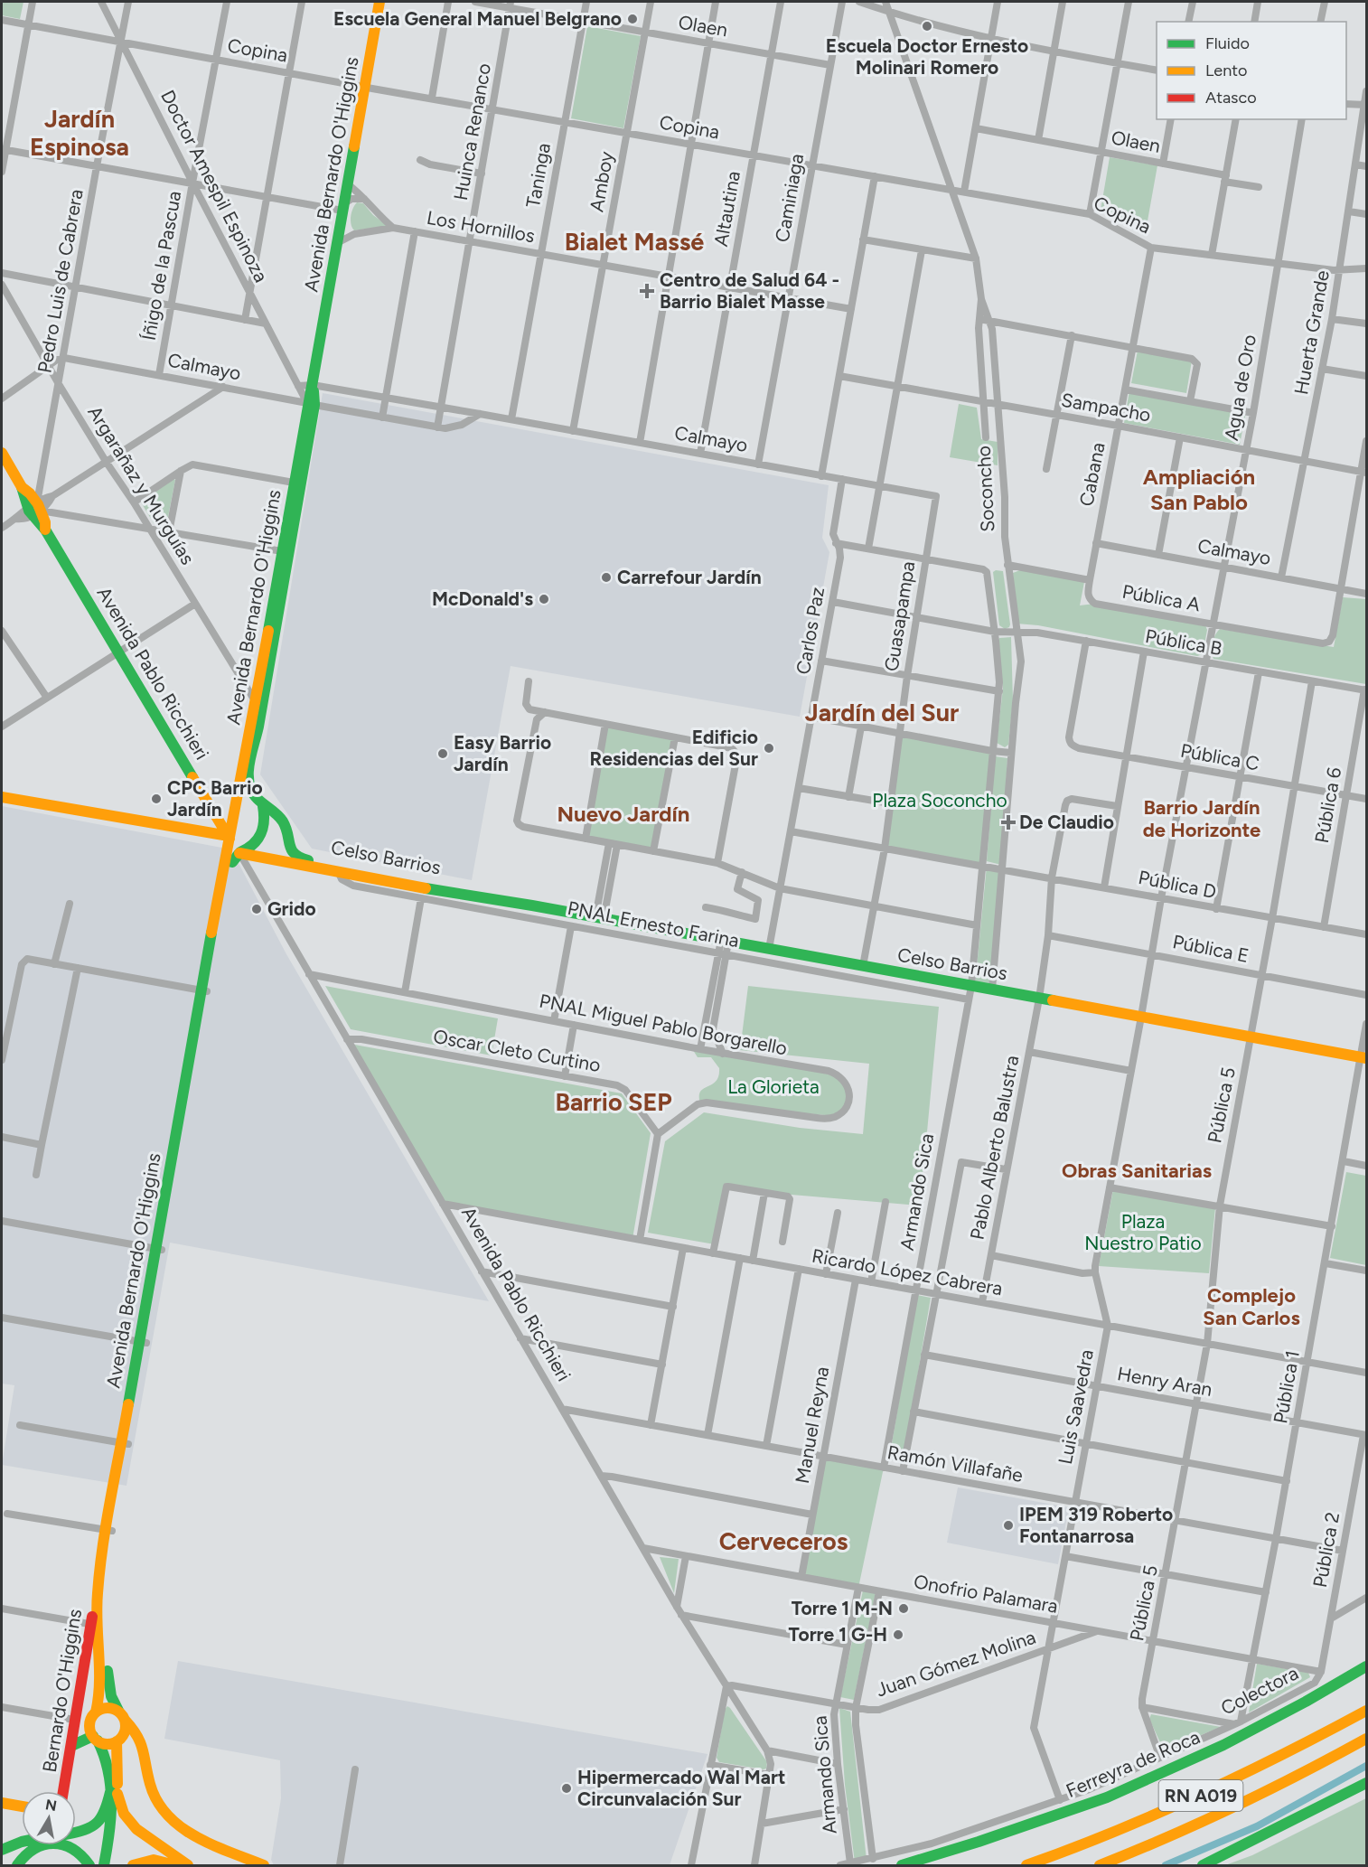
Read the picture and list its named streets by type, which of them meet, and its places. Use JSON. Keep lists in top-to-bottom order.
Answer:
{
  "streets": {
    "main road": [
      "Avenida Bernardo O'Higgins",
      "Avenida Pablo Ricchieri",
      "Celso Barrios",
      "Bernardo O'Higgins",
      "Ferreyra de Roca",
      "RN A019"
    ],
    "street": [
      "Olaen",
      "Copina",
      "Huinca Renanco",
      "Taninga",
      "Amboy",
      "Doctor Amespil Espinoza",
      "Caminiaga",
      "Altautina",
      "Los Hornillos",
      "Íñigo de la Pascua",
      "Pedro Luis de Cabrera",
      "Huerta Grande",
      "Calmayo",
      "Agua de Oro",
      "Sampacho",
      "Cabana",
      "Argarañaz y Murguías",
      "Soconcho",
      "Pública A",
      "Guasapampa",
      "Carlos Paz",
      "Pública B",
      "Pública C",
      "Pública 6",
      "Pública D",
      "PNAL Ernesto Farina",
      "Pública E",
      "PNAL Miguel Pablo Borgarello",
      "Oscar Cleto Curtino",
      "Pública 5",
      "Pablo Alberto Balustra",
      "Armando Sica",
      "Ricardo López Cabrera",
      "Henry Aran",
      "Pública 1",
      "Luis Saavedra",
      "Manuel Reyna",
      "Ramón Villafañe",
      "Pública 2",
      "Onofrio Palamara",
      "Juan Gómez Molina",
      "Colectora"
    ]
  },
  "crossings": [
    ["Olaen", "Huinca Renanco"],
    ["Olaen", "Taninga"],
    ["Olaen", "Amboy"],
    ["Olaen", "Caminiaga"],
    ["Olaen", "Altautina"],
    ["Copina", "Huinca Renanco"],
    ["Copina", "Avenida Bernardo O'Higgins"],
    ["Copina", "Taninga"],
    ["Copina", "Amboy"],
    ["Copina", "Doctor Amespil Espinoza"],
    ["Copina", "Caminiaga"],
    ["Copina", "Altautina"],
    ["Copina", "Íñigo de la Pascua"],
    ["Copina", "Pedro Luis de Cabrera"],
    ["Copina", "Huerta Grande"],
    ["Copina", "Agua de Oro"],
    ["Copina", "Cabana"],
    ["Copina", "Soconcho"],
    ["Huinca Renanco", "Los Hornillos"],
    ["Huinca Renanco", "Calmayo"],
    ["Avenida Bernardo O'Higgins", "Doctor Amespil Espinoza"],
    ["Avenida Bernardo O'Higgins", "Los Hornillos"],
    ["Avenida Bernardo O'Higgins", "Calmayo"],
    ["Avenida Bernardo O'Higgins", "Argarañaz y Murguías"],
    ["Avenida Bernardo O'Higgins", "Avenida Pablo Ricchieri"],
    ["Avenida Bernardo O'Higgins", "Celso Barrios"],
    ["Avenida Bernardo O'Higgins", "Bernardo O'Higgins"],
    ["Taninga", "Los Hornillos"],
    ["Taninga", "Calmayo"],
    ["Amboy", "Los Hornillos"],
    ["Amboy", "Calmayo"],
    ["Doctor Amespil Espinoza", "Íñigo de la Pascua"],
    ["Doctor Amespil Espinoza", "Pedro Luis de Cabrera"],
    ["Doctor Amespil Espinoza", "Calmayo"],
    ["Caminiaga", "Los Hornillos"],
    ["Caminiaga", "Calmayo"],
    ["Altautina", "Los Hornillos"],
    ["Altautina", "Calmayo"],
    ["Íñigo de la Pascua", "Calmayo"],
    ["Pedro Luis de Cabrera", "Calmayo"],
    ["Pedro Luis de Cabrera", "Argarañaz y Murguías"],
    ["Pedro Luis de Cabrera", "Avenida Pablo Ricchieri"],
    ["Huerta Grande", "Calmayo"],
    ["Huerta Grande", "Sampacho"],
    ["Calmayo", "Agua de Oro"],
    ["Calmayo", "Cabana"],
    ["Calmayo", "Pública A"],
    ["Calmayo", "Guasapampa"],
    ["Calmayo", "Carlos Paz"],
    ["Agua de Oro", "Sampacho"],
    ["Agua de Oro", "Pública A"],
    ["Agua de Oro", "Pública B"],
    ["Agua de Oro", "Pública C"],
    ["Sampacho", "Cabana"],
    ["Sampacho", "Soconcho"],
    ["Cabana", "Pública A"],
    ["Soconcho", "Pública B"],
    ["Soconcho", "Celso Barrios"],
    ["Soconcho", "Pública D"],
    ["Guasapampa", "Pública B"],
    ["Guasapampa", "Celso Barrios"],
    ["Guasapampa", "Pública D"],
    ["Carlos Paz", "Pública B"],
    ["Carlos Paz", "Celso Barrios"],
    ["Carlos Paz", "Pública D"],
    ["Pública B", "Pública C"],
    ["Pública B", "Pública 6"],
    ["Pública B", "Pública 5"],
    ["Avenida Pablo Ricchieri", "Celso Barrios"],
    ["Avenida Pablo Ricchieri", "PNAL Miguel Pablo Borgarello"],
    ["Avenida Pablo Ricchieri", "Oscar Cleto Curtino"],
    ["Avenida Pablo Ricchieri", "Ricardo López Cabrera"],
    ["Avenida Pablo Ricchieri", "Ramón Villafañe"],
    ["Avenida Pablo Ricchieri", "Onofrio Palamara"],
    ["Avenida Pablo Ricchieri", "Juan Gómez Molina"],
    ["Pública C", "Pública 6"],
    ["Pública C", "Pública 5"],
    ["Pública 6", "Pública D"],
    ["Celso Barrios", "PNAL Ernesto Farina"],
    ["Celso Barrios", "Pública 5"],
    ["Celso Barrios", "Pablo Alberto Balustra"],
    ["Celso Barrios", "Armando Sica"],
    ["Celso Barrios", "Pública 1"],
    ["Celso Barrios", "Luis Saavedra"],
    ["Pública D", "Pública 5"],
    ["PNAL Ernesto Farina", "Armando Sica"],
    ["Pública E", "Pública 5"],
    ["PNAL Miguel Pablo Borgarello", "Oscar Cleto Curtino"],
    ["Pública 5", "Ricardo López Cabrera"],
    ["Pública 5", "Henry Aran"],
    ["Pública 5", "Ramón Villafañe"],
    ["Pública 5", "Onofrio Palamara"],
    ["Pública 5", "Colectora"],
    ["Pablo Alberto Balustra", "Armando Sica"],
    ["Pablo Alberto Balustra", "Ricardo López Cabrera"],
    ["Armando Sica", "Ricardo López Cabrera"],
    ["Armando Sica", "Henry Aran"],
    ["Armando Sica", "Ramón Villafañe"],
    ["Armando Sica", "Onofrio Palamara"],
    ["Armando Sica", "Juan Gómez Molina"],
    ["Armando Sica", "Ferreyra de Roca"],
    ["Ricardo López Cabrera", "Pública 1"],
    ["Ricardo López Cabrera", "Luis Saavedra"],
    ["Ricardo López Cabrera", "Manuel Reyna"],
    ["Henry Aran", "Pública 1"],
    ["Henry Aran", "Luis Saavedra"],
    ["Henry Aran", "Pública 2"],
    ["Pública 1", "Ramón Villafañe"],
    ["Pública 1", "Onofrio Palamara"],
    ["Pública 1", "Colectora"],
    ["Luis Saavedra", "Ramón Villafañe"],
    ["Luis Saavedra", "Onofrio Palamara"],
    ["Luis Saavedra", "Juan Gómez Molina"],
    ["Luis Saavedra", "Colectora"],
    ["Luis Saavedra", "Ferreyra de Roca"],
    ["Manuel Reyna", "Ramón Villafañe"],
    ["Manuel Reyna", "Onofrio Palamara"],
    ["Ramón Villafañe", "Pública 2"],
    ["Pública 2", "Onofrio Palamara"],
    ["Pública 2", "Colectora"],
    ["Onofrio Palamara", "Juan Gómez Molina"],
    ["Onofrio Palamara", "Colectora"],
    ["Colectora", "Ferreyra de Roca"]
  ],
  "districts": [
    "Jardín Espinosa",
    "Bialet Massé",
    "Ampliación San Pablo",
    "Jardín del Sur",
    "Barrio Jardín de Horizonte",
    "Nuevo Jardín",
    "Barrio SEP",
    "Obras Sanitarias",
    "Complejo San Carlos",
    "Cerveceros"
  ],
  "parks": ["Plaza Soconcho", "La Glorieta", "Plaza Nuestro Patio"],
  "places": {
    "other": [
      "Escuela General Manuel Belgrano",
      "Escuela Doctor Ernesto Molinari Romero",
      "Carrefour Jardín",
      "McDonald's",
      "Edificio Residencias del Sur",
      "Easy Barrio Jardín",
      "CPC Barrio Jardín",
      "Grido",
      "IPEM 319 Roberto Fontanarrosa",
      "Torre 1 M-N",
      "Torre 1 G-H",
      "Hipermercado Wal Mart Circunvalación Sur"
    ],
    "health": ["Centro de Salud 64 - Barrio Bialet Masse", "De Claudio"]
  },
  "legend": ["Fluido", "Lento", "Atasco"],
  "north": "top"
}
